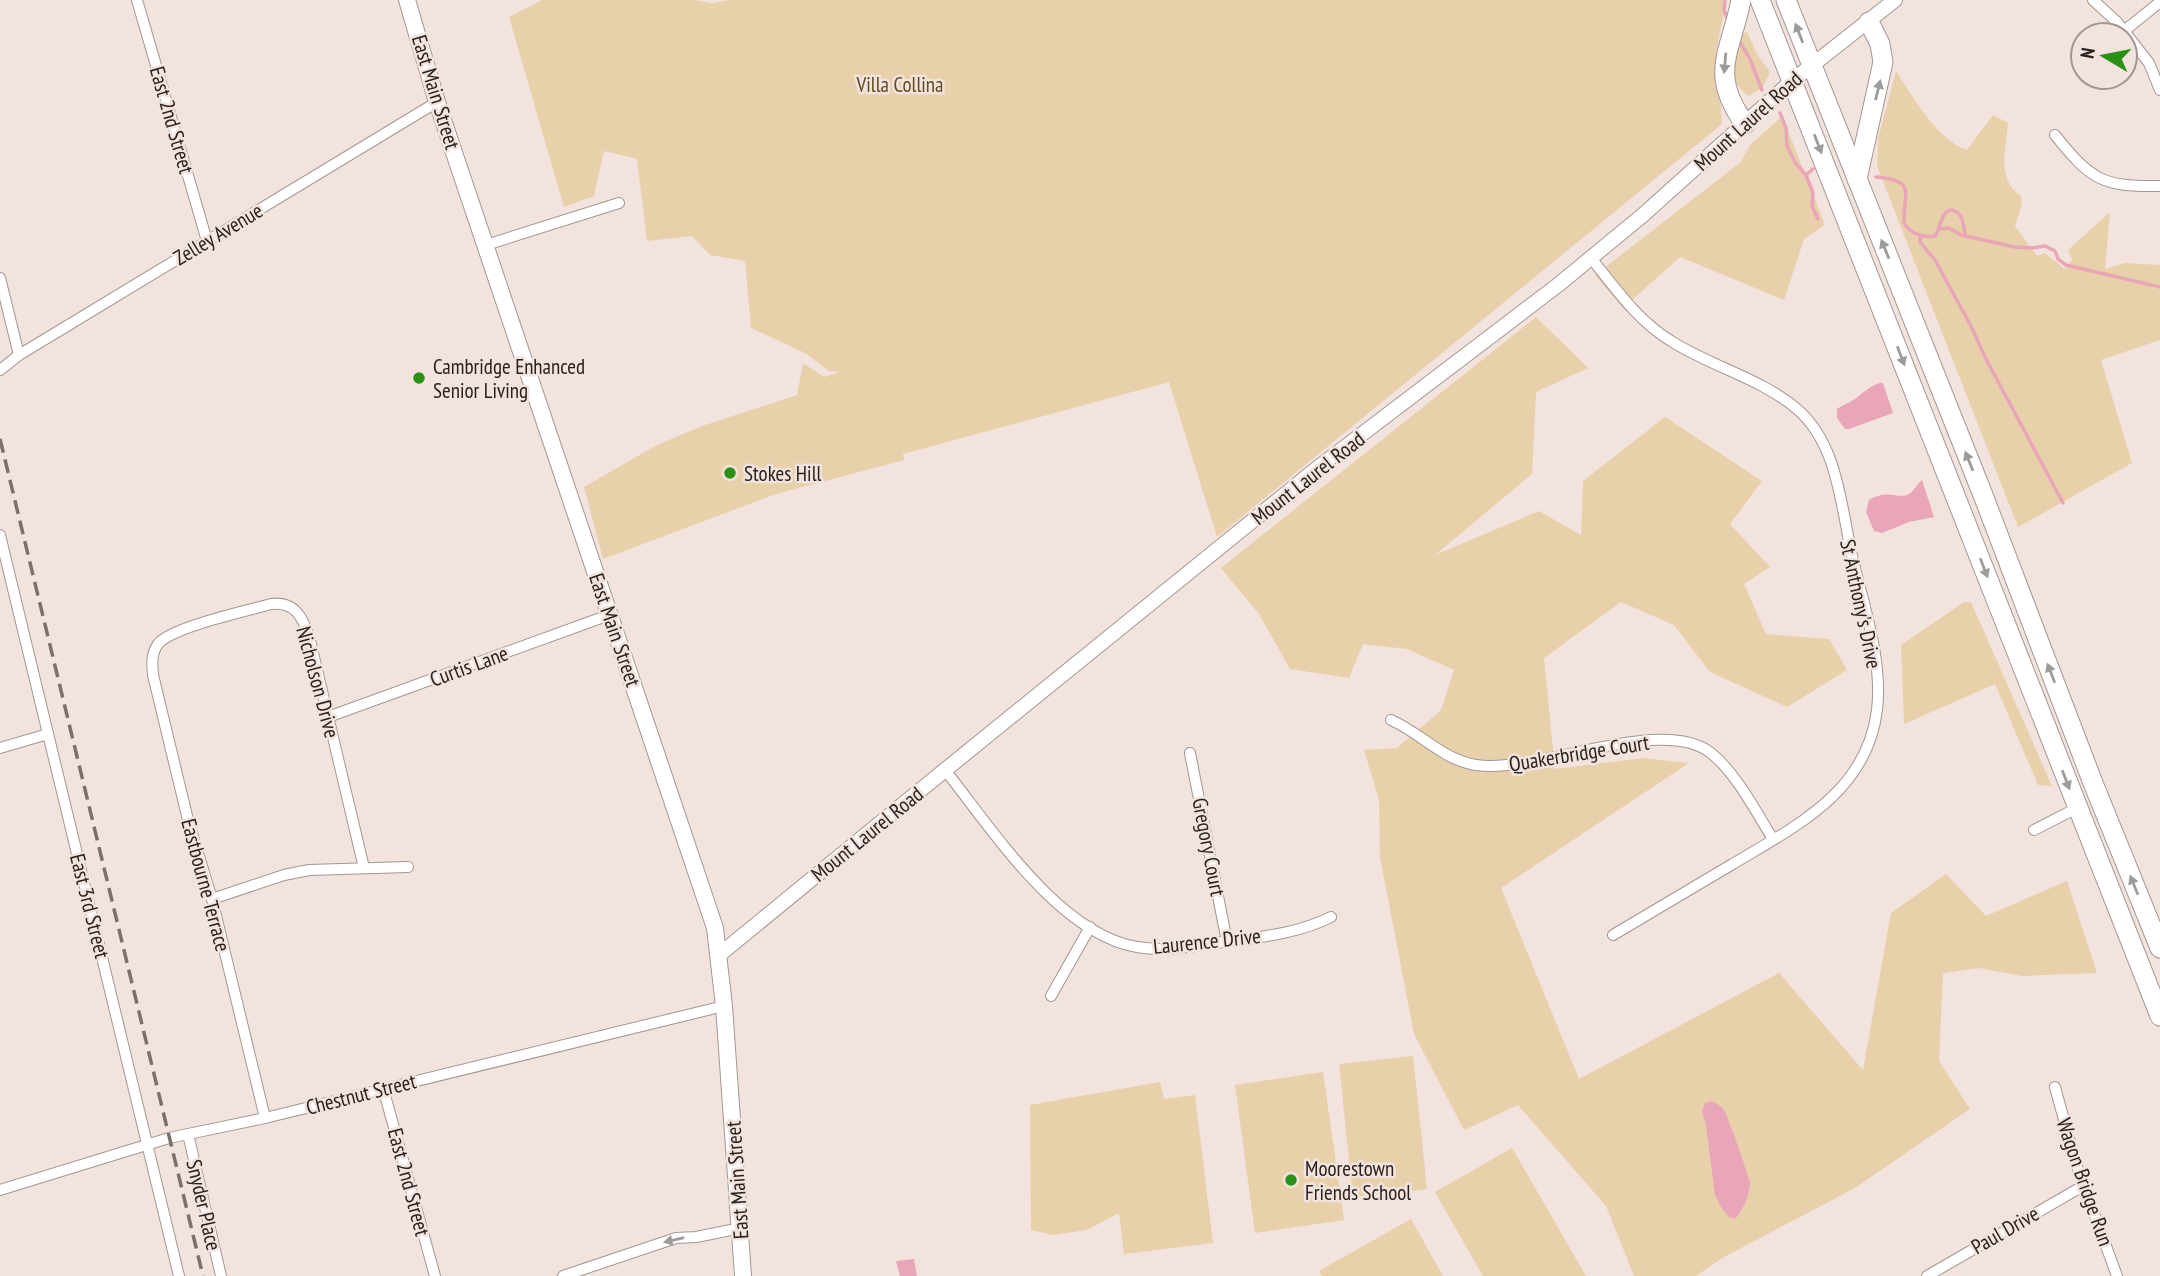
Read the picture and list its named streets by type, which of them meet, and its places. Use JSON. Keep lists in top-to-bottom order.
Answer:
{
  "streets": {
    "main road": ["East Main Street", "Mount Laurel Road"],
    "street": [
      "East 2nd Street",
      "Zelley Avenue",
      "St Anthony's Drive",
      "Curtis Lane",
      "Nicholson Drive",
      "Quakerbridge Court",
      "Gregory Court",
      "Eastbourne Terrace",
      "East 3rd Street",
      "Laurence Drive",
      "Chestnut Street",
      "Wagon Bridge Run",
      "Snyder Place",
      "Paul Drive"
    ]
  },
  "crossings": [
    ["East Main Street", "Mount Laurel Road"],
    ["East Main Street", "Zelley Avenue"],
    ["East Main Street", "Curtis Lane"],
    ["East Main Street", "Chestnut Street"],
    ["East 2nd Street", "Zelley Avenue"],
    ["East 2nd Street", "Chestnut Street"],
    ["Mount Laurel Road", "St Anthony's Drive"],
    ["Mount Laurel Road", "Laurence Drive"],
    ["St Anthony's Drive", "Quakerbridge Court"],
    ["Curtis Lane", "Nicholson Drive"],
    ["Nicholson Drive", "Eastbourne Terrace"],
    ["Gregory Court", "Laurence Drive"],
    ["Eastbourne Terrace", "Chestnut Street"],
    ["East 3rd Street", "Chestnut Street"],
    ["Chestnut Street", "Snyder Place"],
    ["Wagon Bridge Run", "Paul Drive"]
  ],
  "parks": ["Villa Collina"],
  "places": ["Cambridge Enhanced Senior Living", "Stokes Hill", "Moorestown Friends School"],
  "north": "left"
}
